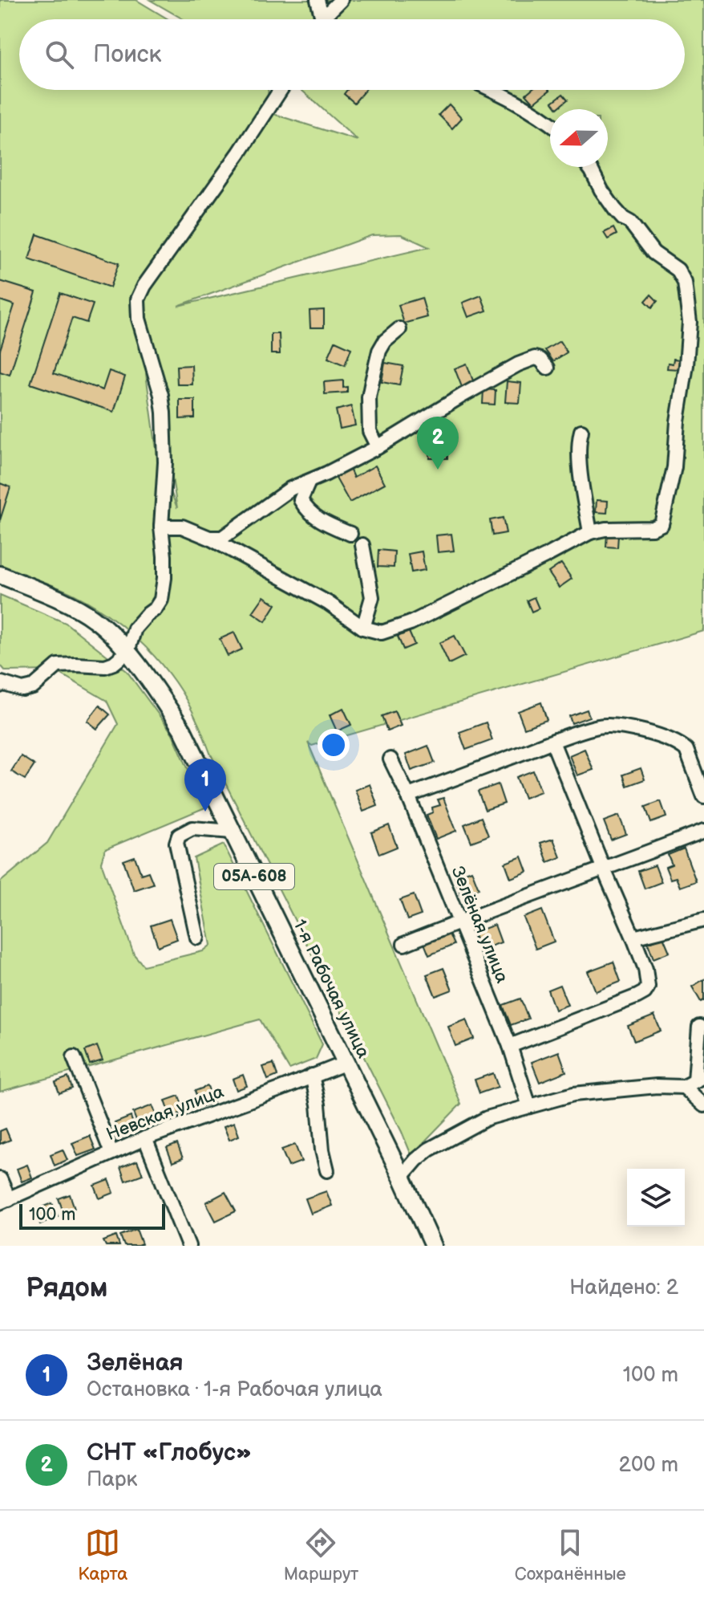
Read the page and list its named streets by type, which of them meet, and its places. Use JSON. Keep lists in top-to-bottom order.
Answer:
{
  "streets": {
    "main road": ["05А-608", "1-я Рабочая улица"],
    "lane": ["Зелёная улица", "Невская улица"]
  },
  "crossings": [
    ["1-я Рабочая улица", "Невская улица"]
  ],
  "scale_bar": "100 m",
  "north": "left",
  "page": {
    "search": "Поиск",
    "pins": ["2", "1"],
    "scale": "100 m",
    "heading": ["Рядом", "Найдено: 2"],
    "list": [
      {
        "mark": "1",
        "name": "Зелёная",
        "note": "Остановка · 1-я Рабочая улица",
        "value": "100 m"
      },
      {
        "mark": "2",
        "name": "СНТ «Глобус»",
        "note": "Парк",
        "value": "200 m"
      }
    ],
    "nav": ["Карта", "Маршрут", "Сохранённые"]
  }
}
